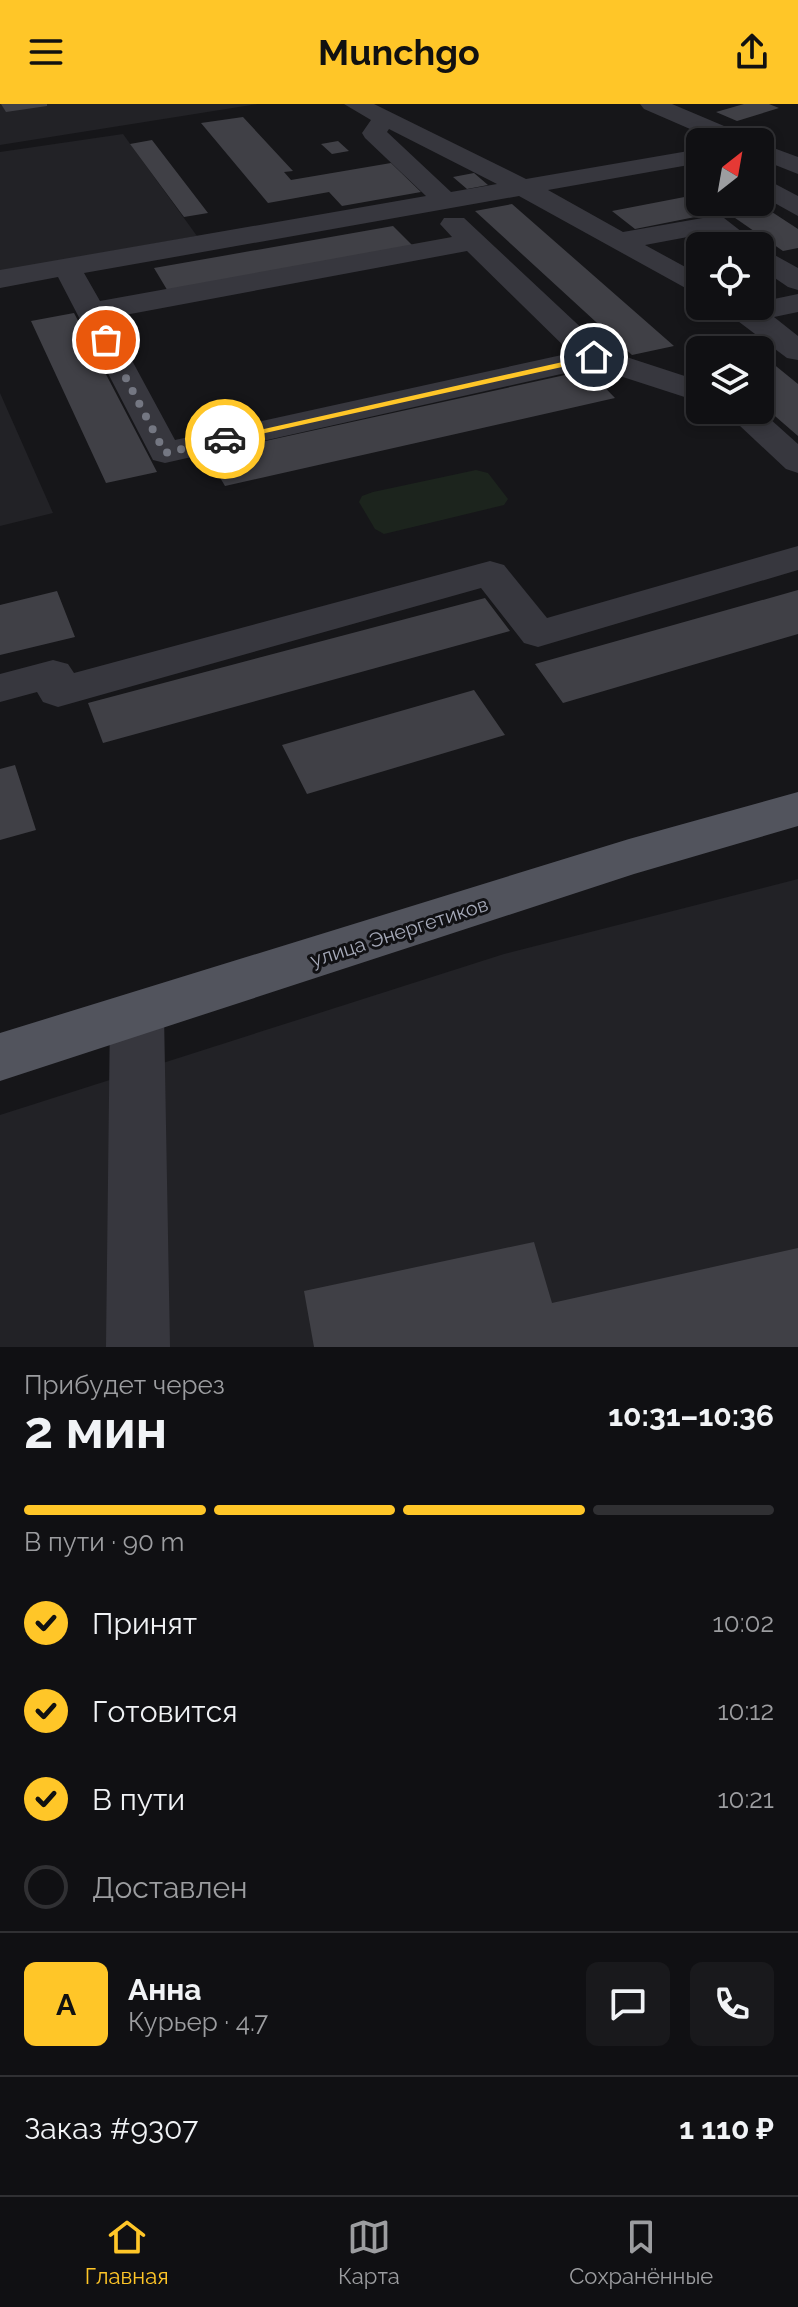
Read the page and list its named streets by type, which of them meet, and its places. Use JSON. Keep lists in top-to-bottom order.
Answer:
{
  "streets": {
    "main road": ["улица Энергетиков"]
  },
  "north": "top right",
  "page": {
    "header": "Munchgo",
    "heading": ["2 мин", "Прибудет через", "10:31–10:36"],
    "panel": [
      "Анна",
      "Курьер · 4.7",
      "Заказ #9307",
      "1 110 ₽"
    ],
    "bar": "В пути · 90 m",
    "list": [
      ["Принят", "10:02"],
      ["Готовится", "10:12"],
      ["В пути", "10:21"],
      "Доставлен"
    ],
    "round": "А",
    "tabs": ["Главная", "Карта", "Сохранённые"]
  }
}
